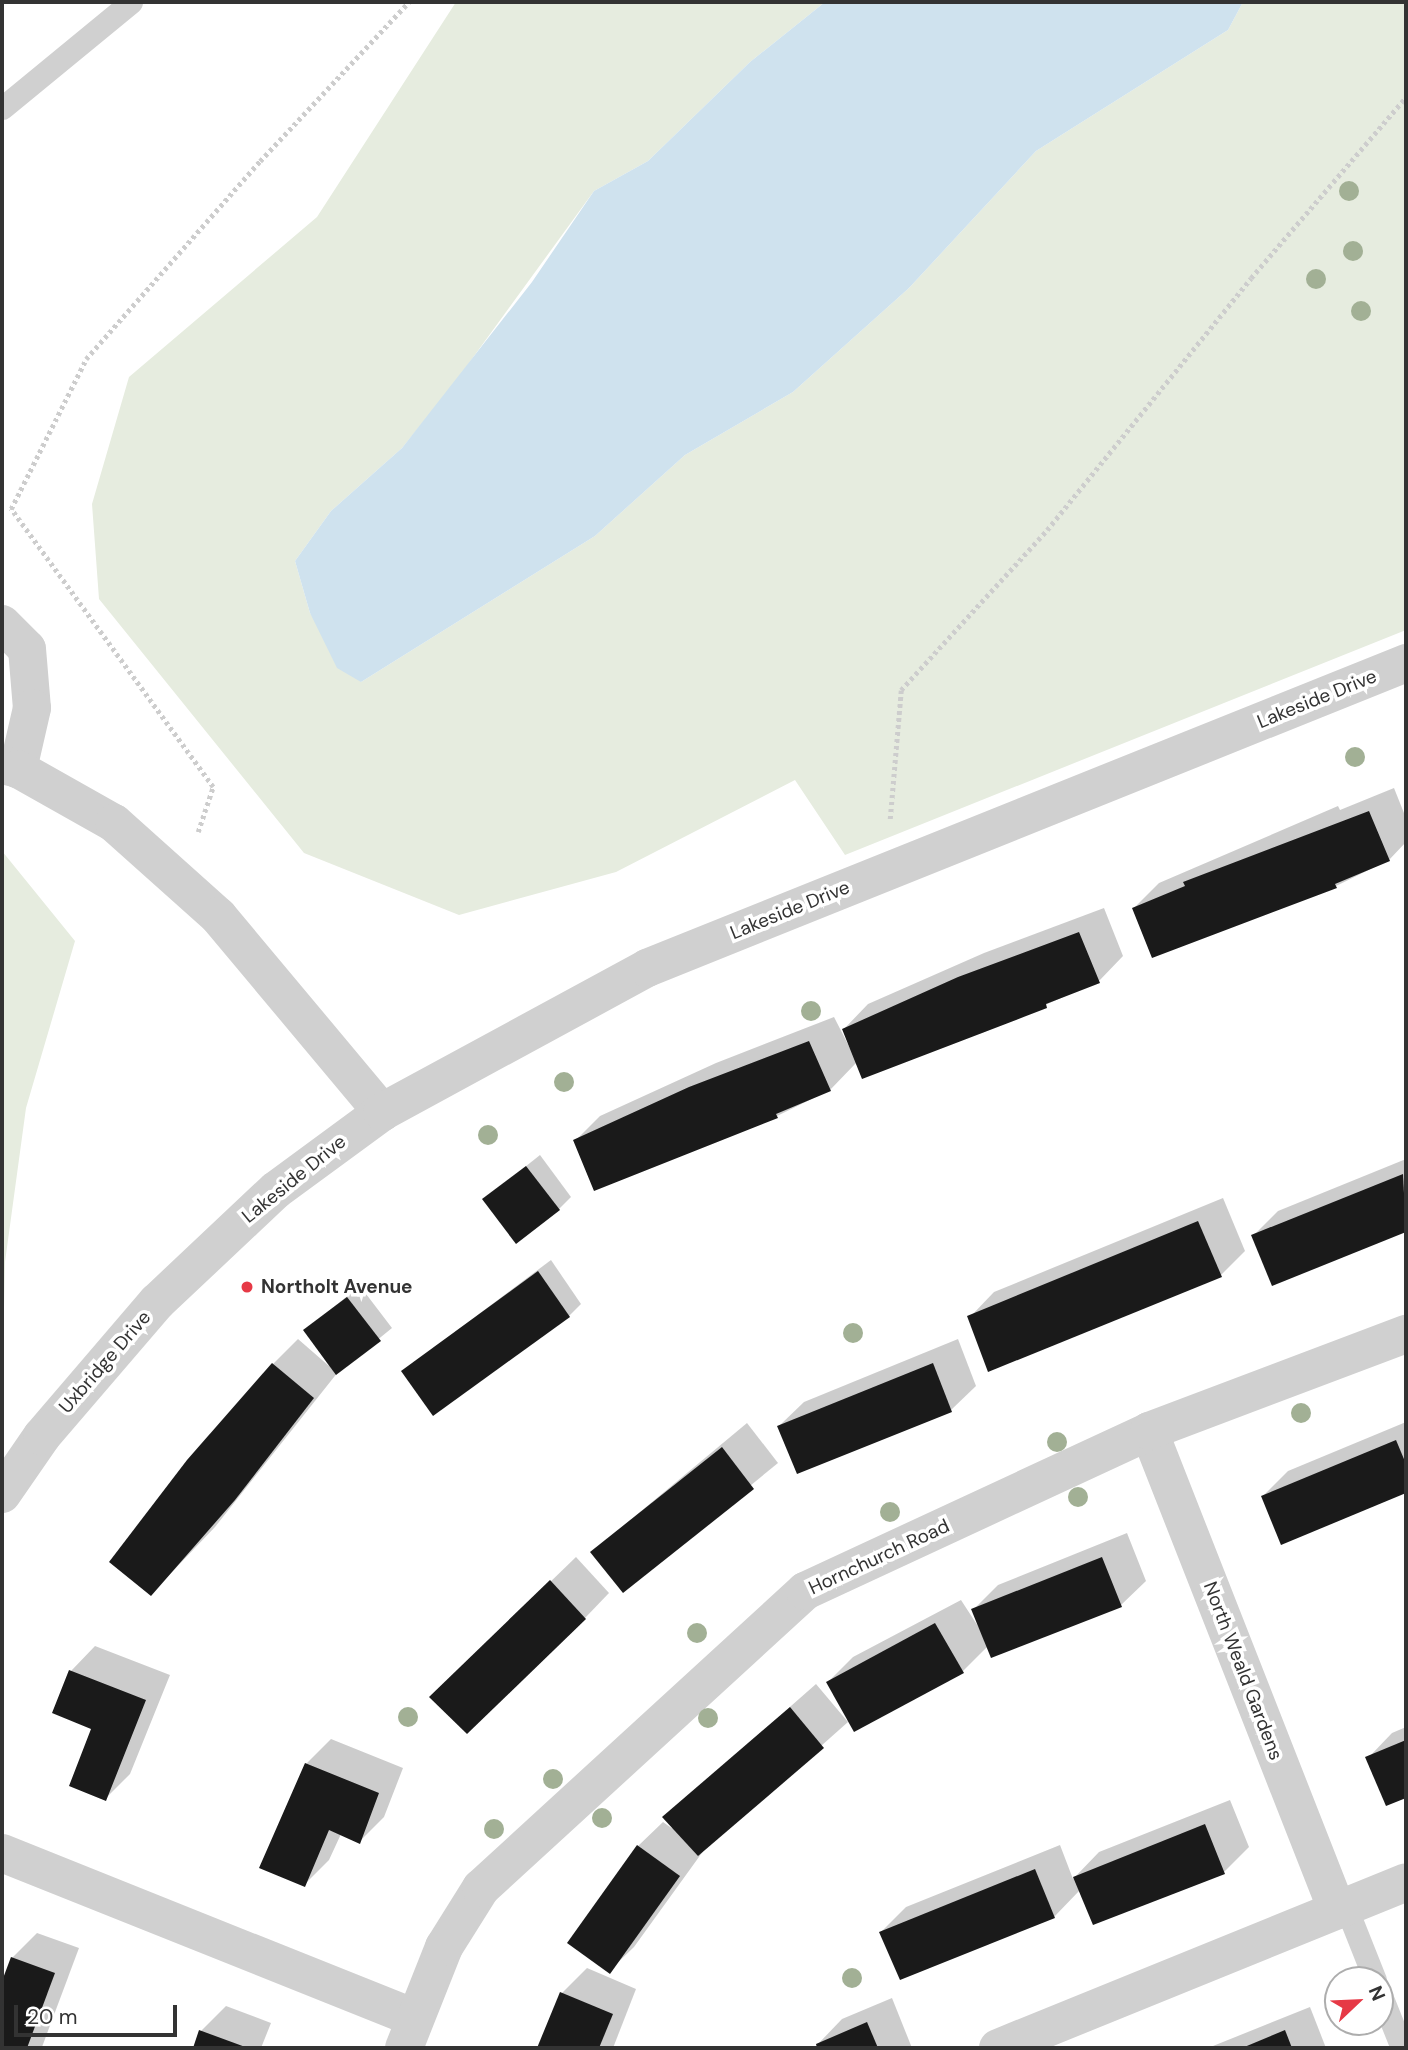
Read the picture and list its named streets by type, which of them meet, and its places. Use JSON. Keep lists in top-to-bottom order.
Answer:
{
  "streets": {
    "street": [
      "Lakeside Drive",
      "Uxbridge Drive",
      "Hornchurch Road",
      "North Weald Gardens"
    ]
  },
  "crossings": [
    ["Lakeside Drive", "Uxbridge Drive"],
    ["Hornchurch Road", "North Weald Gardens"]
  ],
  "places": ["Northolt Avenue"],
  "scale_bar": "20 m",
  "north": "top right"
}
